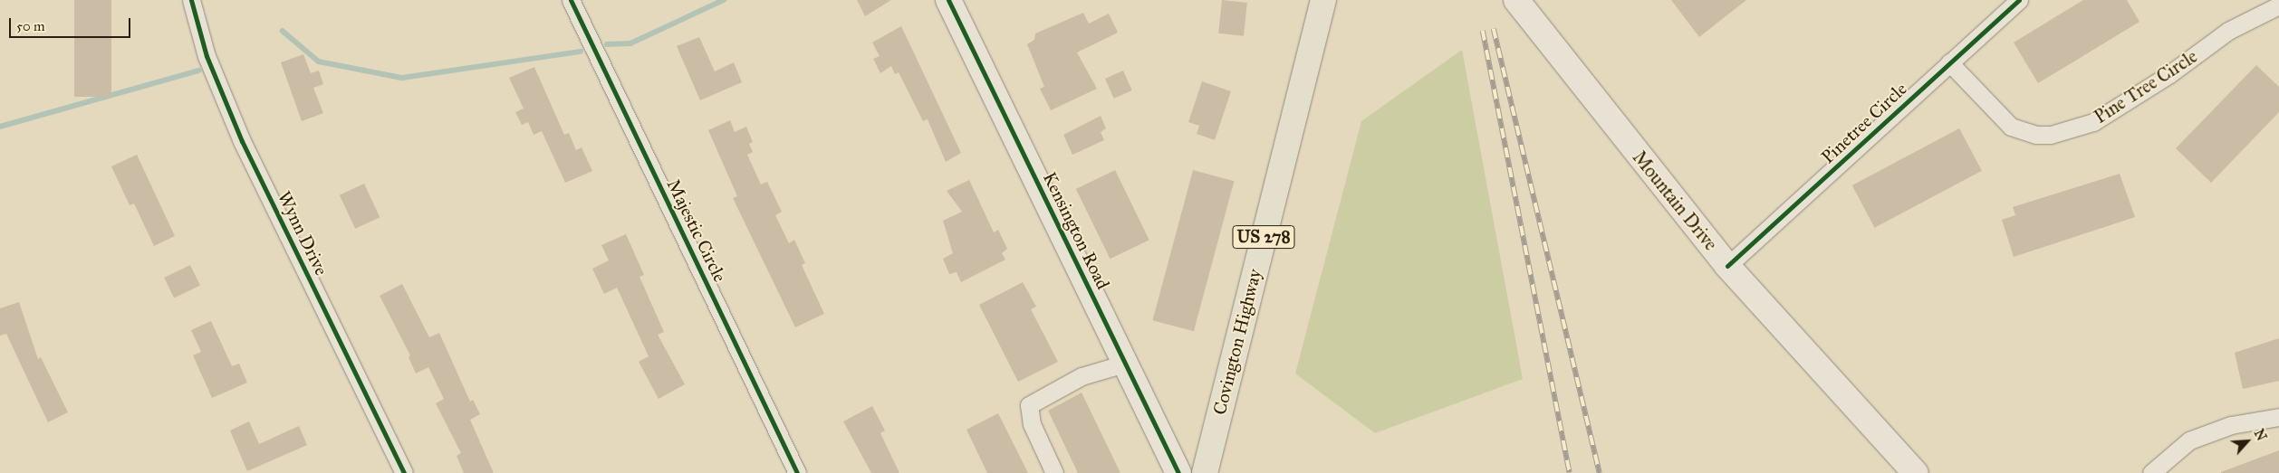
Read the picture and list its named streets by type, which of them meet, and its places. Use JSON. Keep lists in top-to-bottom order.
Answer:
{
  "streets": {
    "main road": [
      "Mountain Drive",
      "Kensington Road",
      "US 278",
      "Covington Highway"
    ],
    "street": [
      "Pine Tree Circle",
      "Pinetree Circle",
      "Majestic Circle",
      "Wynn Drive"
    ]
  },
  "crossings": [
    ["Pine Tree Circle", "Pinetree Circle"],
    ["Pinetree Circle", "Mountain Drive"]
  ],
  "scale_bar": "50 m",
  "north": "top right"
}
